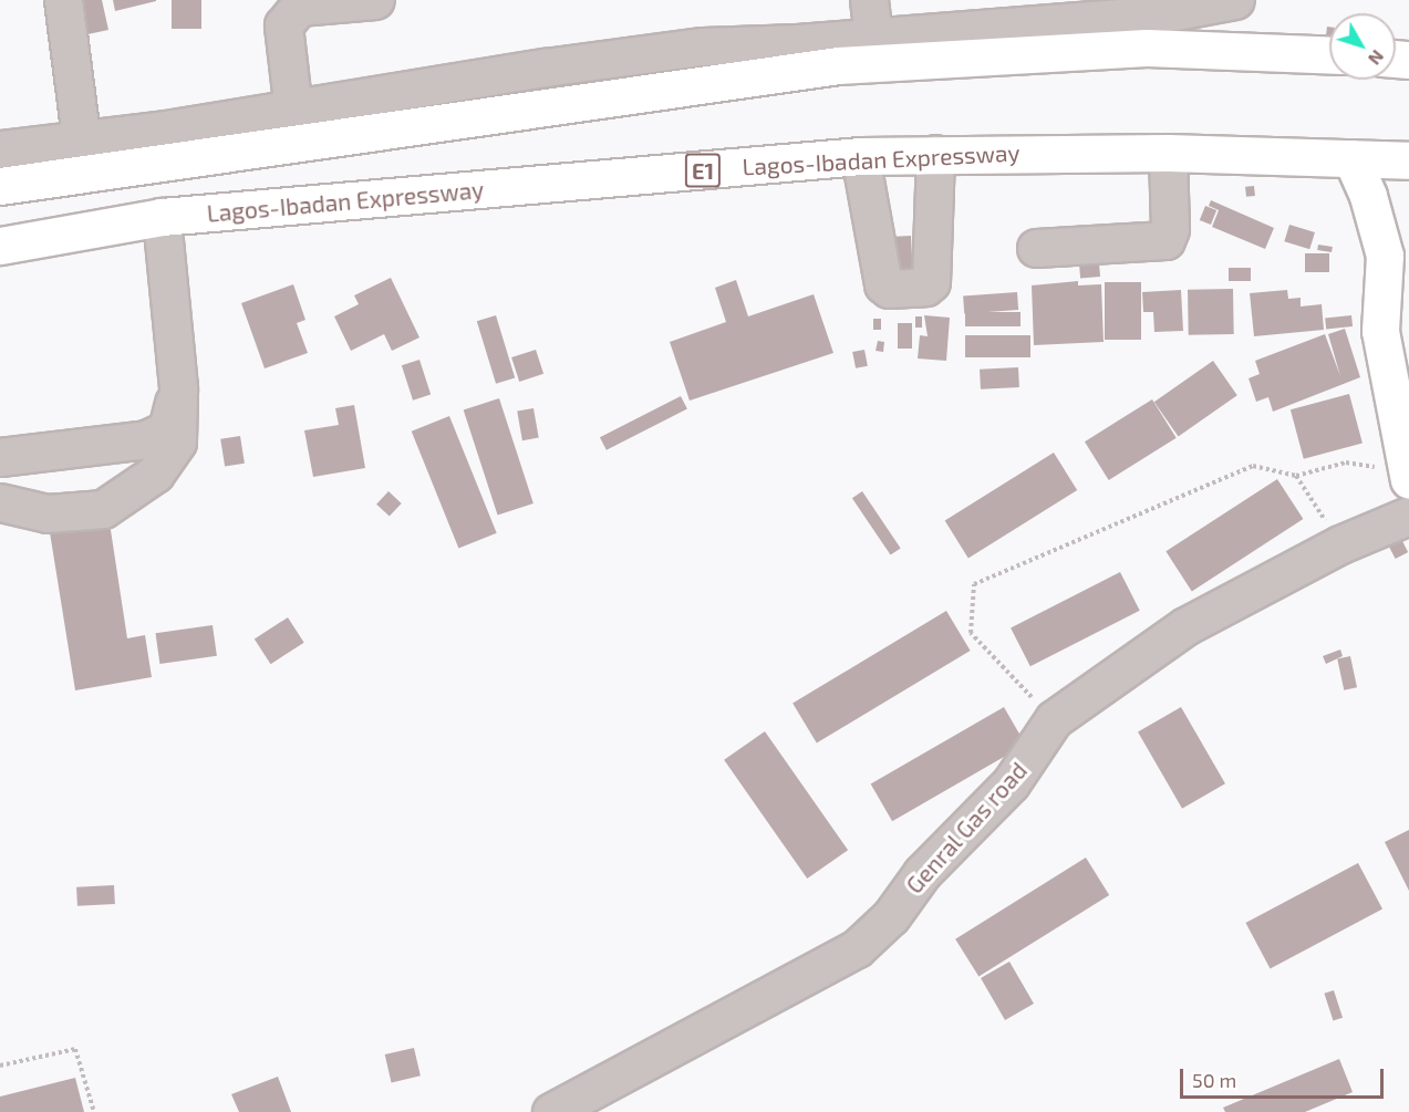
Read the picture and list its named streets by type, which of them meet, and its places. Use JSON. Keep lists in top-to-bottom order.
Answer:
{
  "streets": {
    "highway": ["Lagos-Ibadan Expressway", "E1"],
    "street": ["Genral Gas road"]
  },
  "scale_bar": "50 m",
  "north": "bottom right"
}
